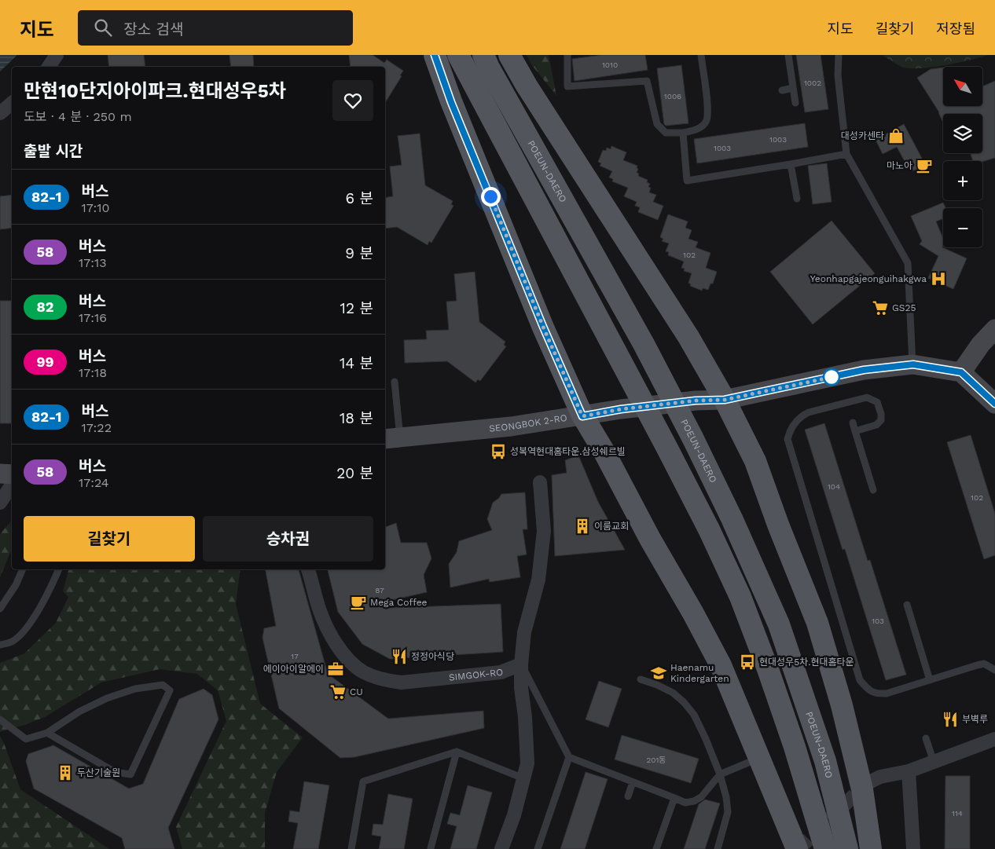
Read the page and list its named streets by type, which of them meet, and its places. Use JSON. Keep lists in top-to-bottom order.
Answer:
{
  "streets": {
    "main road": ["POEUN-DAERO"],
    "street": ["SEONGBOK 2-RO", "SIMGOK-RO"]
  },
  "places": {
    "shop": ["대성카센타"],
    "cafe": ["마노아", "Mega Coffee"],
    "hospital": ["Yeonhapgajeonguihakgwa"],
    "supermarket": ["GS25", "CU"],
    "bus stop": ["성복역현대홈타운.삼성쉐르빌", "현대성우5차.현대홈타운"],
    "building": ["이룸교회", "두산기술원"],
    "restaurant": ["정정아식당", "부벽루"],
    "office": ["에이아이알에이"],
    "school or university": ["Haenamu Kindergarten"]
  },
  "lines": ["bus line 82-1"],
  "house_numbers": [
    "1010",
    "1002",
    "1006",
    "1003",
    "1003",
    "102",
    "104",
    "102",
    "87",
    "103",
    "17",
    "201동",
    "114"
  ],
  "north": "top left",
  "page": {
    "header": "지도",
    "search": "장소 검색",
    "nav": ["지도", "길찾기", "저장됨"],
    "map_buttons": ["+", "−"],
    "heading": [
      ["만현10단지아이파크.현대성우5차", "도보 · 4 분 · 250 m"],
      "출발 시간"
    ],
    "list": [
      {
        "mark": "82-1",
        "name": "버스",
        "note": "17:10",
        "value": "6 분"
      },
      {
        "mark": "58",
        "name": "버스",
        "note": "17:13",
        "value": "9 분"
      },
      {
        "mark": "82",
        "name": "버스",
        "note": "17:16",
        "value": "12 분"
      },
      {
        "mark": "99",
        "name": "버스",
        "note": "17:18",
        "value": "14 분"
      },
      {
        "mark": "82-1",
        "name": "버스",
        "note": "17:22",
        "value": "18 분"
      },
      {
        "mark": "58",
        "name": "버스",
        "note": "17:24",
        "value": "20 분"
      }
    ],
    "buttons": ["길찾기", "승차권"]
  }
}
